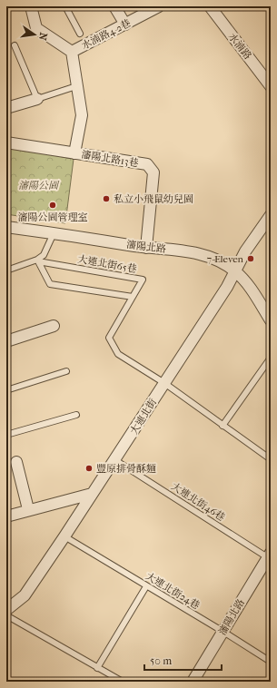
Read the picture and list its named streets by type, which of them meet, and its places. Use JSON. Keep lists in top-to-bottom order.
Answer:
{
  "streets": {
    "street": [
      "水湳路4-2巷",
      "水湳路",
      "瀋陽北路13巷",
      "瀋陽北路",
      "大連北街"
    ],
    "lane": ["大連北街65巷", "大連北街46巷", "大連北街24巷"]
  },
  "crossings": [
    ["水湳路4-2巷", "瀋陽北路13巷"],
    ["瀋陽北路13巷", "瀋陽北路"],
    ["瀋陽北路", "大連北街"],
    ["瀋陽北路", "大連北街46巷"],
    ["瀋陽北路", "大連北街24巷"],
    ["大連北街65巷", "大連北街"],
    ["大連北街", "大連北街46巷"],
    ["大連北街", "大連北街24巷"]
  ],
  "parks": ["瀋陽公園"],
  "places": [
    "私立小飛鼠幼兒園",
    "瀋陽公園管理室",
    "7-Eleven",
    "豐原排骨酥麵"
  ],
  "scale_bar": "50 m",
  "north": "right"
}
